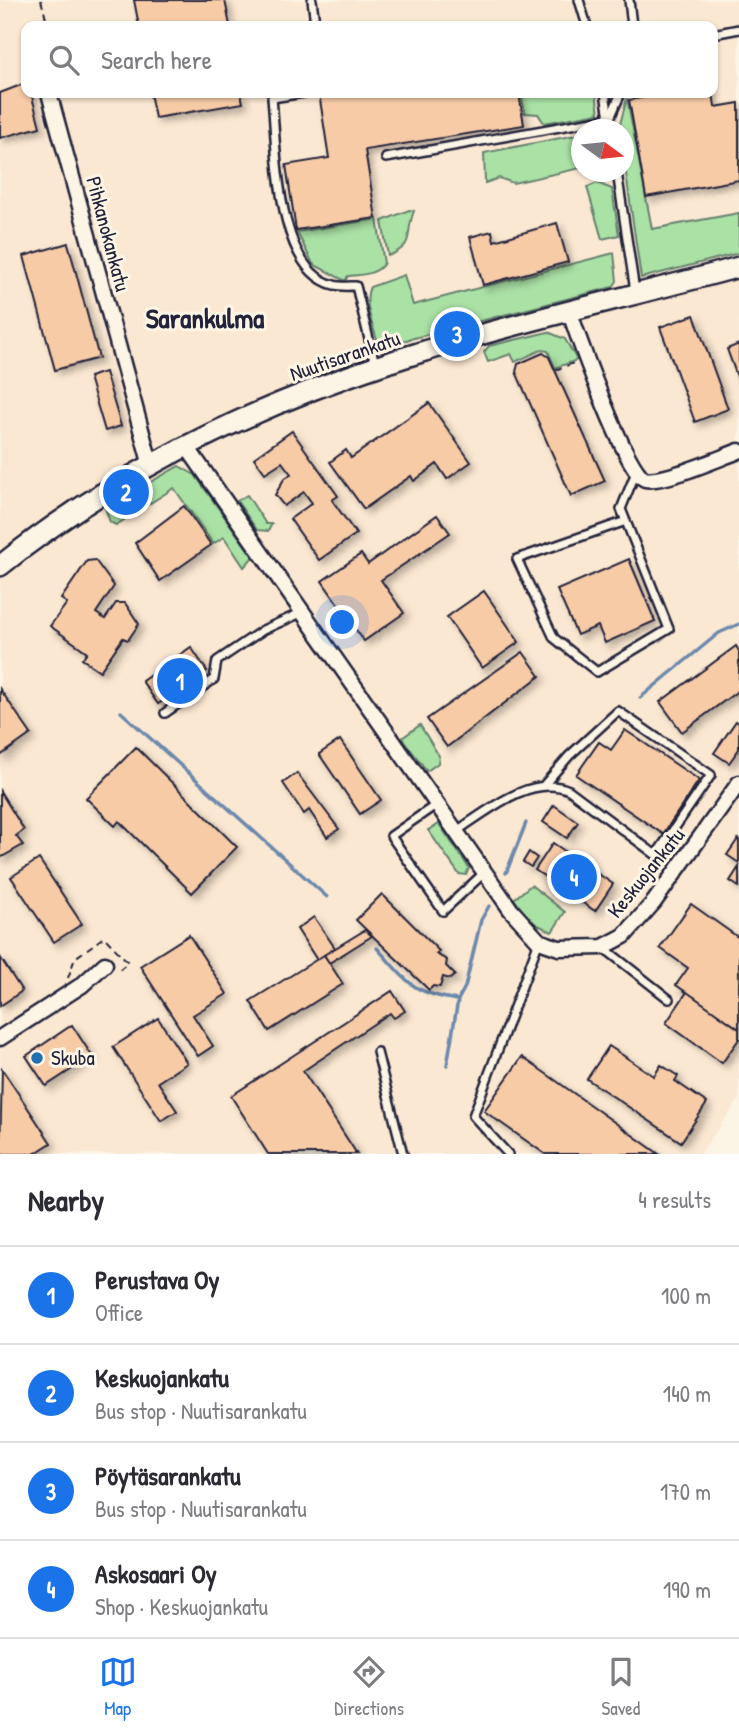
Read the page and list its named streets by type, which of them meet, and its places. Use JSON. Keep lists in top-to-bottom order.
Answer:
{
  "streets": {
    "main road": ["Nuutisarankatu"],
    "street": ["Pihkanokankatu", "Keskuojankatu"]
  },
  "crossings": [
    ["Pihkanokankatu", "Nuutisarankatu"]
  ],
  "districts": ["Sarankulma"],
  "places": ["Skuba"],
  "north": "right",
  "page": {
    "search": "Search here",
    "pins": [
      "3",
      "2",
      "1",
      "4"
    ],
    "heading": ["Nearby", "4 results"],
    "list": [
      {
        "mark": "1",
        "name": "Perustava Oy",
        "note": "Office",
        "value": "100 m"
      },
      {
        "mark": "2",
        "name": "Keskuojankatu",
        "note": "Bus stop · Nuutisarankatu",
        "value": "140 m"
      },
      {
        "mark": "3",
        "name": "Pöytäsarankatu",
        "note": "Bus stop · Nuutisarankatu",
        "value": "170 m"
      },
      {
        "mark": "4",
        "name": "Askosaari Oy",
        "note": "Shop · Keskuojankatu",
        "value": "190 m"
      }
    ],
    "nav": ["Map", "Directions", "Saved"]
  }
}
